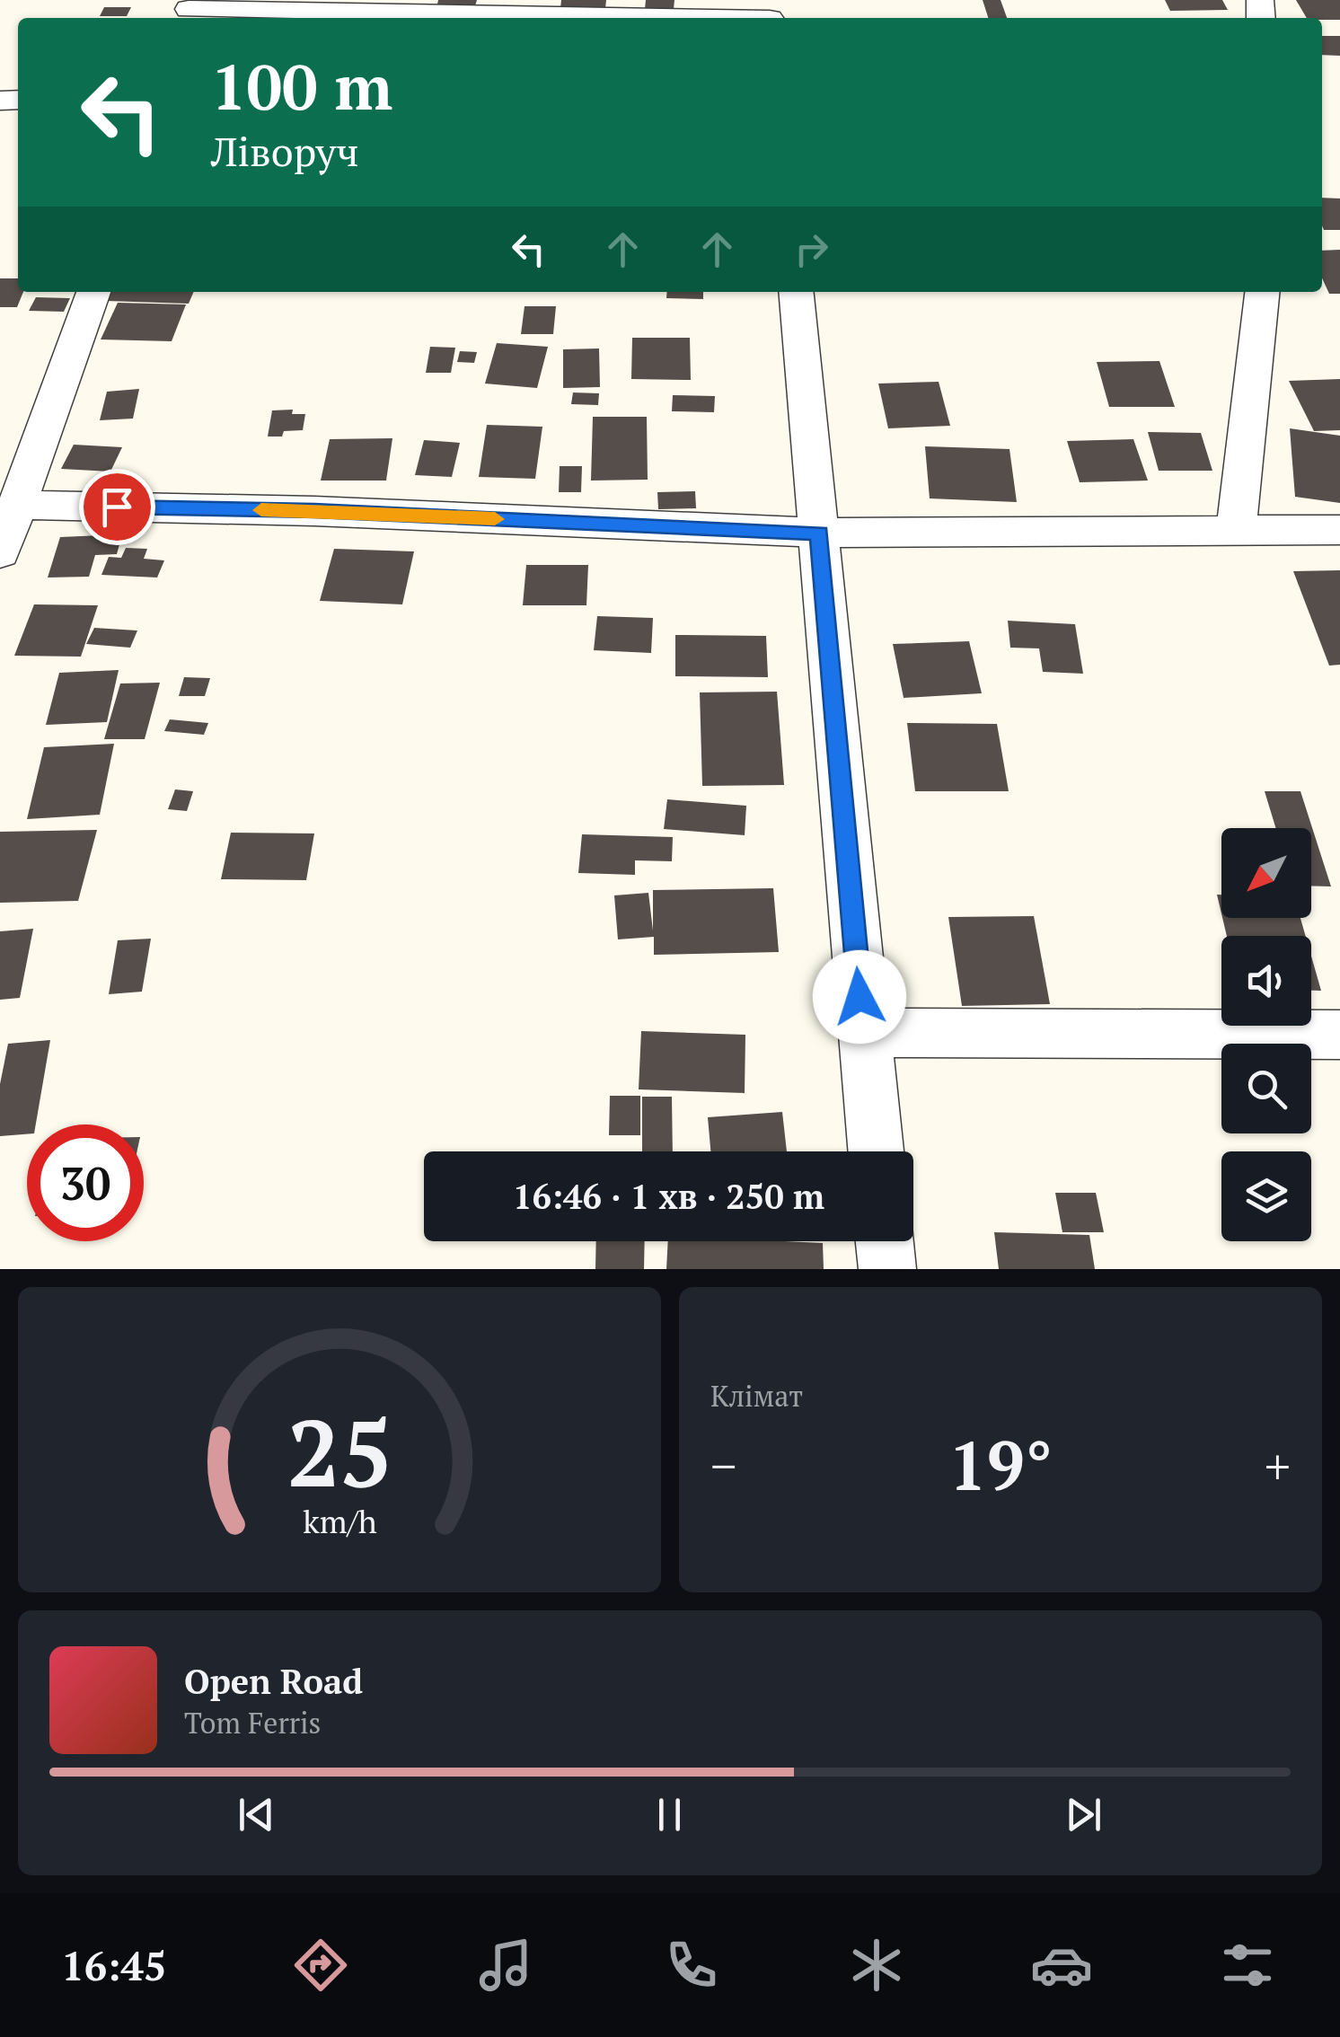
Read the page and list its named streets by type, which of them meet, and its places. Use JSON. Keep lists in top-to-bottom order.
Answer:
{
  "north": "bottom left",
  "page": {
    "turn": ["100 m", "Ліворуч"],
    "limit": "30",
    "trip": "16:46 · 1 хв · 250 m",
    "tile": "Клімат",
    "heat": ["−", "19°", "+"],
    "song": ["Open Road", "Tom Ferris"],
    "tabs": "16:45",
    "gauge": ["25", "km/h"]
  }
}
